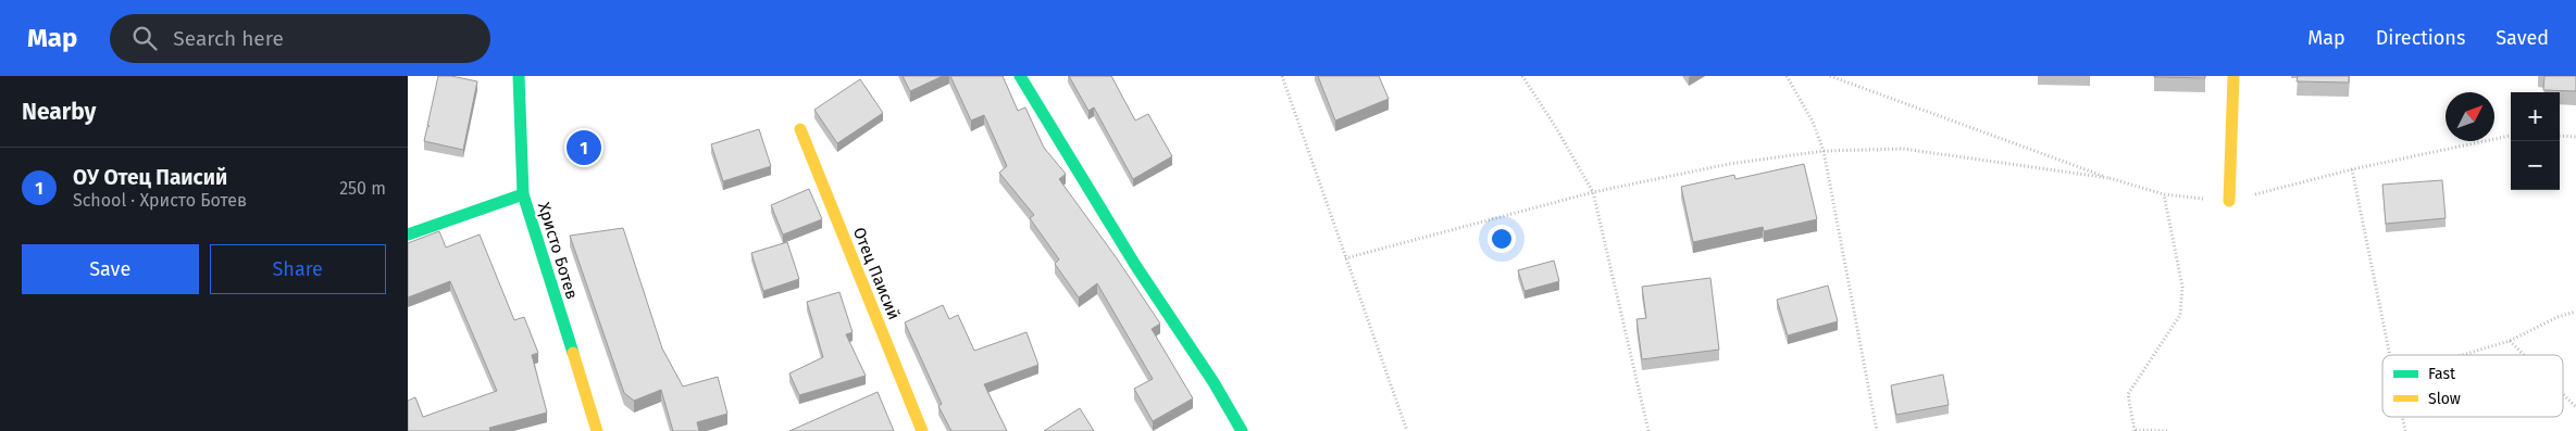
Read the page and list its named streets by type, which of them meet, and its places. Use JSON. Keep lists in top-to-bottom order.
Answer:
{
  "streets": {
    "street": ["Христо Ботев", "Отец Паисий"]
  },
  "legend": ["Fast", "Slow"],
  "north": "top right",
  "page": {
    "header": "Map",
    "search": "Search here",
    "nav": ["Map", "Directions", "Saved"],
    "heading": "Nearby",
    "map_buttons": ["+", "−"],
    "pins": "1",
    "list": [
      {
        "mark": "1",
        "name": "ОУ Отец Паисий",
        "note": "School · Христо Ботев",
        "value": "250 m"
      }
    ],
    "buttons": ["Save", "Share"]
  }
}
